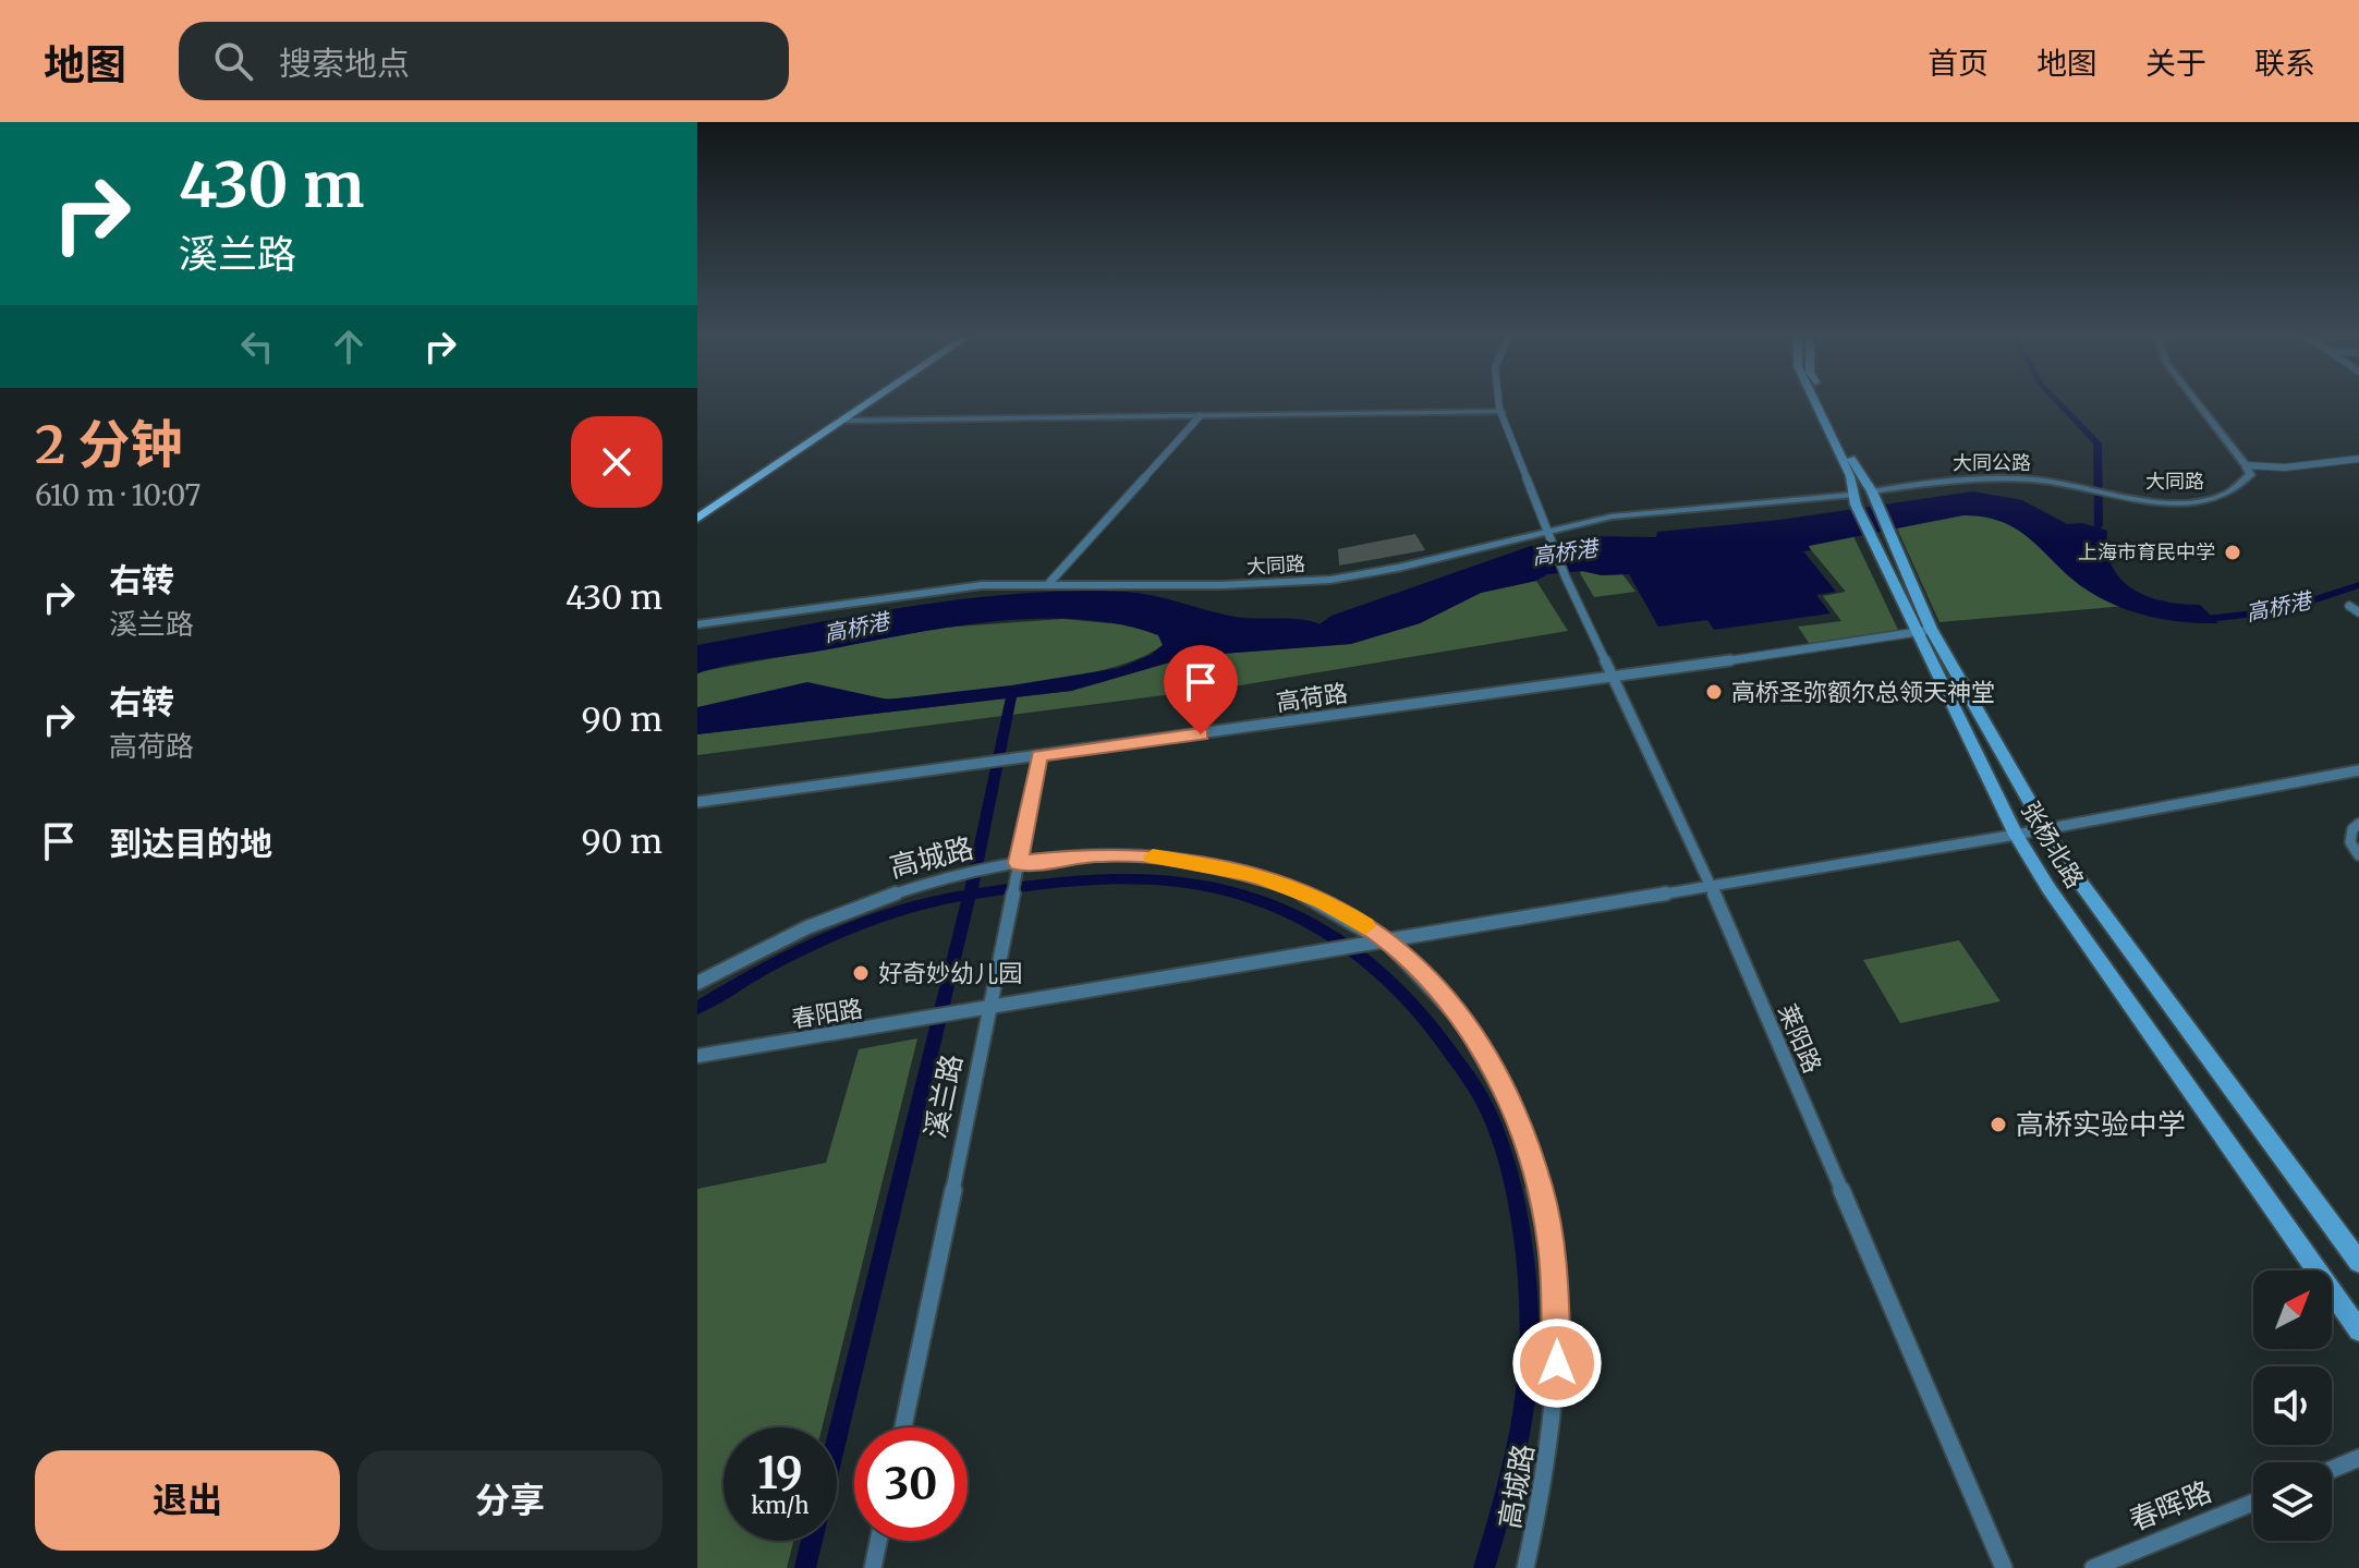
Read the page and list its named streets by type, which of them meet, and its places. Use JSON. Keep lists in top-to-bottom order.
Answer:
{
  "streets": {
    "main road": ["大同公路", "张杨北路"],
    "street": [
      "大同路",
      "高荷路",
      "高城路",
      "春阳路",
      "莱阳路",
      "溪兰路",
      "春晖路"
    ]
  },
  "crossings": [
    ["大同公路", "大同路"],
    ["大同公路", "张杨北路"],
    ["大同路", "张杨北路"],
    ["大同路", "莱阳路"],
    ["高荷路", "张杨北路"],
    ["高荷路", "莱阳路"],
    ["高荷路", "溪兰路"],
    ["张杨北路", "春阳路"],
    ["高城路", "春阳路"],
    ["高城路", "溪兰路"],
    ["春阳路", "莱阳路"],
    ["春阳路", "溪兰路"]
  ],
  "water": ["高桥港"],
  "places": [
    "上海市育民中学",
    "高桥圣弥额尔总领天神堂",
    "好奇妙幼儿园",
    "高桥实验中学"
  ],
  "north": "top right",
  "page": {
    "header": "地图",
    "search": "搜索地点",
    "nav": [
      "首页",
      "地图",
      "关于",
      "联系"
    ],
    "turn": ["430 m", "溪兰路"],
    "heading": ["2 分钟", "610 m · 10:07"],
    "list": [
      {
        "name": "右转",
        "note": "溪兰路",
        "value": "430 m"
      },
      {
        "name": "右转",
        "note": "高荷路",
        "value": "90 m"
      },
      {
        "name": "到达目的地",
        "value": "90 m"
      }
    ],
    "speed": "19 km/h",
    "limit": "30",
    "buttons": ["退出", "分享"]
  }
}
